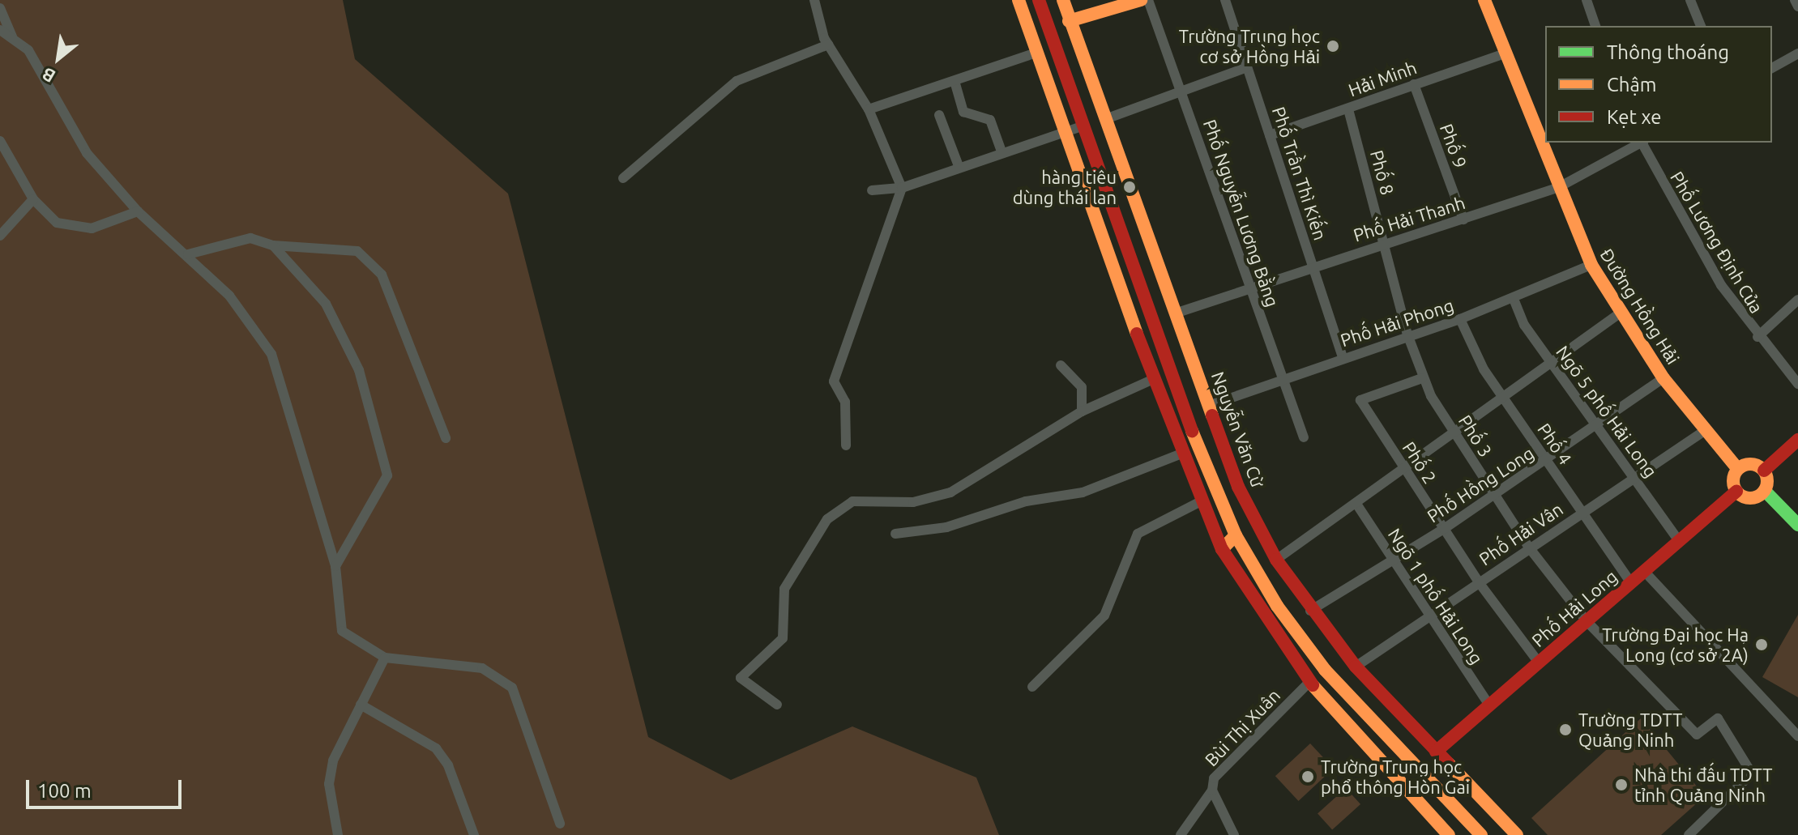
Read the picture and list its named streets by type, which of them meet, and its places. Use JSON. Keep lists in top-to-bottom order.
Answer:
{
  "streets": {
    "main road": ["Đường Hồng Hải", "Nguyễn Văn Cừ", "Phố Hải Long"],
    "street": [
      "Hải Minh",
      "Phố 9",
      "Phố 8",
      "Phố Trần Thì Kiến",
      "Phố Nguyễn Lương Bằng",
      "Phố Hải Thanh",
      "Phố Lương Định Của",
      "Phố Hải Phong",
      "Ngõ 5 phố Hải Long",
      "Phố 3",
      "Phố 4",
      "Phố 2",
      "Phố Hồng Long",
      "Phố Hải Vân",
      "Ngõ 1 phố Hải Long",
      "Bùi Thị Xuân"
    ]
  },
  "crossings": [
    ["Hải Minh", "Phố 9"],
    ["Hải Minh", "Phố 8"],
    ["Hải Minh", "Phố Trần Thì Kiến"],
    ["Hải Minh", "Đường Hồng Hải"],
    ["Phố 9", "Phố Hải Thanh"],
    ["Phố 8", "Phố Hải Thanh"],
    ["Phố 8", "Phố 3"],
    ["Phố Trần Thì Kiến", "Phố Hải Thanh"],
    ["Phố Trần Thì Kiến", "Phố Hải Phong"],
    ["Phố Nguyễn Lương Bằng", "Phố Hải Thanh"],
    ["Phố Nguyễn Lương Bằng", "Phố Hải Phong"],
    ["Phố Hải Thanh", "Đường Hồng Hải"],
    ["Phố Hải Thanh", "Nguyễn Văn Cừ"],
    ["Phố Hải Thanh", "Phố 3"],
    ["Đường Hồng Hải", "Phố Hải Phong"],
    ["Đường Hồng Hải", "Phố Hồng Long"],
    ["Đường Hồng Hải", "Phố Hải Vân"],
    ["Đường Hồng Hải", "Phố Hải Long"],
    ["Phố Hải Phong", "Ngõ 5 phố Hải Long"],
    ["Phố Hải Phong", "Nguyễn Văn Cừ"],
    ["Phố Hải Phong", "Phố 3"],
    ["Phố Hải Phong", "Phố 4"],
    ["Ngõ 5 phố Hải Long", "Phố Hồng Long"],
    ["Ngõ 5 phố Hải Long", "Phố Hải Vân"],
    ["Ngõ 5 phố Hải Long", "Phố Hải Long"],
    ["Nguyễn Văn Cừ", "Phố Hồng Long"],
    ["Nguyễn Văn Cừ", "Phố Hải Vân"],
    ["Nguyễn Văn Cừ", "Phố Hải Long"],
    ["Phố 3", "Phố 2"],
    ["Phố 3", "Phố Hồng Long"],
    ["Phố 3", "Phố Hải Vân"],
    ["Phố 3", "Phố Hải Long"],
    ["Phố 4", "Phố Hồng Long"],
    ["Phố 4", "Phố Hải Vân"],
    ["Phố 4", "Phố Hải Long"],
    ["Phố 2", "Phố Hồng Long"],
    ["Phố 2", "Phố Hải Vân"],
    ["Phố 2", "Phố Hải Long"],
    ["Phố Hồng Long", "Ngõ 1 phố Hải Long"],
    ["Phố Hải Vân", "Ngõ 1 phố Hải Long"],
    ["Ngõ 1 phố Hải Long", "Phố Hải Long"]
  ],
  "places": [
    "Trường Trung học cơ sở Hồng Hải",
    "hàng tiêu dùng thái lan",
    "Trường Đại học Hạ Long (cơ sở 2A)",
    "Trường TDTT Quảng Ninh",
    "Trường Trung học phổ thông Hòn Gai",
    "Nhà thi đấu TDTT tỉnh Quảng Ninh"
  ],
  "legend": ["Thông thoáng", "Chậm", "Kẹt xe"],
  "scale_bar": "100 m",
  "north": "bottom left"
}
